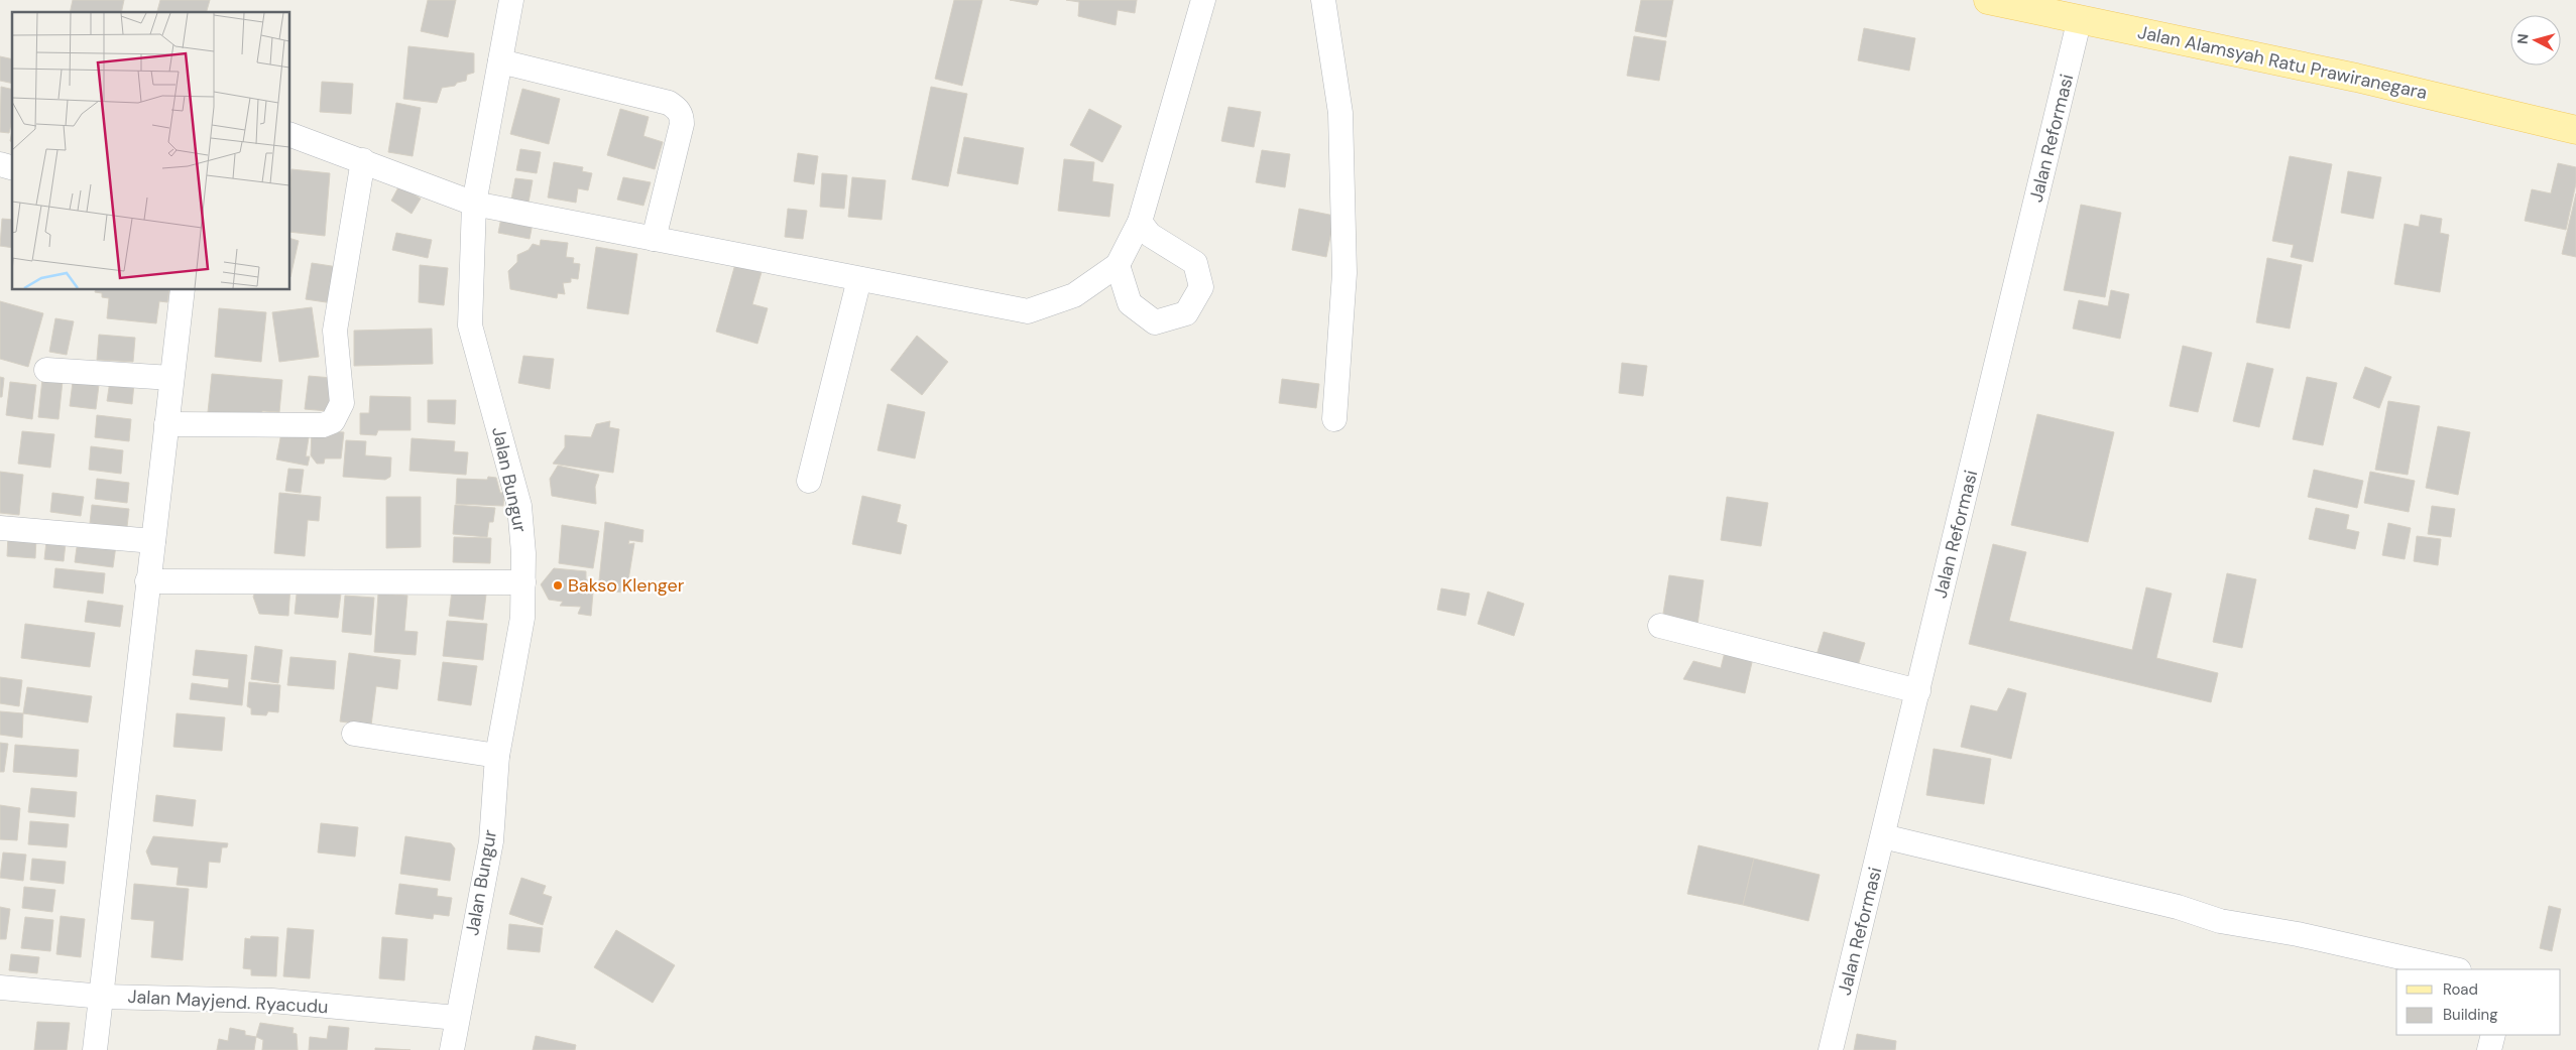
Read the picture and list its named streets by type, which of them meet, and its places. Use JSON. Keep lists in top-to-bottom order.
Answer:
{
  "streets": {
    "main road": ["Jalan Alamsyah Ratu Prawiranegara"],
    "street": ["Jalan Reformasi", "Jalan Bungur", "Jalan Mayjend. Ryacudu"]
  },
  "crossings": [
    ["Jalan Alamsyah Ratu Prawiranegara", "Jalan Reformasi"],
    ["Jalan Bungur", "Jalan Mayjend. Ryacudu"]
  ],
  "places": ["Bakso Klenger"],
  "legend": ["Road", "Building"],
  "north": "left"
}
